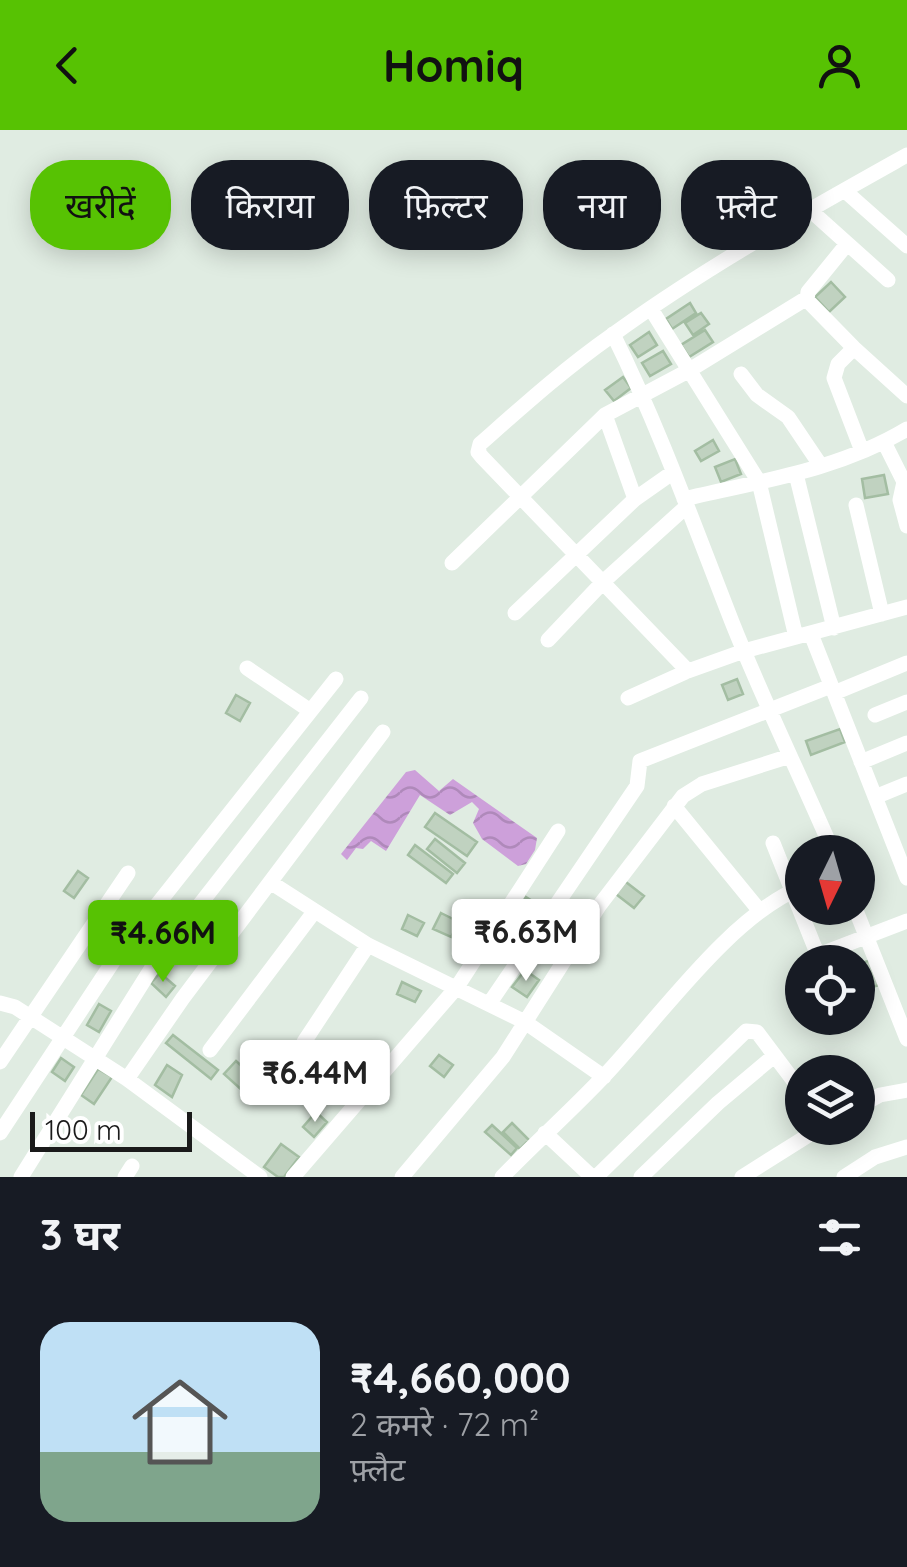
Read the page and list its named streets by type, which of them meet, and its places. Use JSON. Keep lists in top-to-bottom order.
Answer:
{
  "scale_bar": "100 m",
  "north": "bottom",
  "page": {
    "header": "Homiq",
    "chip": [
      "खरीदें",
      "किराया",
      "फ़िल्टर",
      "नया",
      "फ़्लैट"
    ],
    "price": ["₹6.63M", "₹4.66M", "₹6.44M"],
    "scale": "100 m",
    "heading": "3 घर",
    "list": [
      {
        "name": "₹4,660,000",
        "note": "2 कमरे · 72 m² · फ़्लैट"
      }
    ]
  }
}
